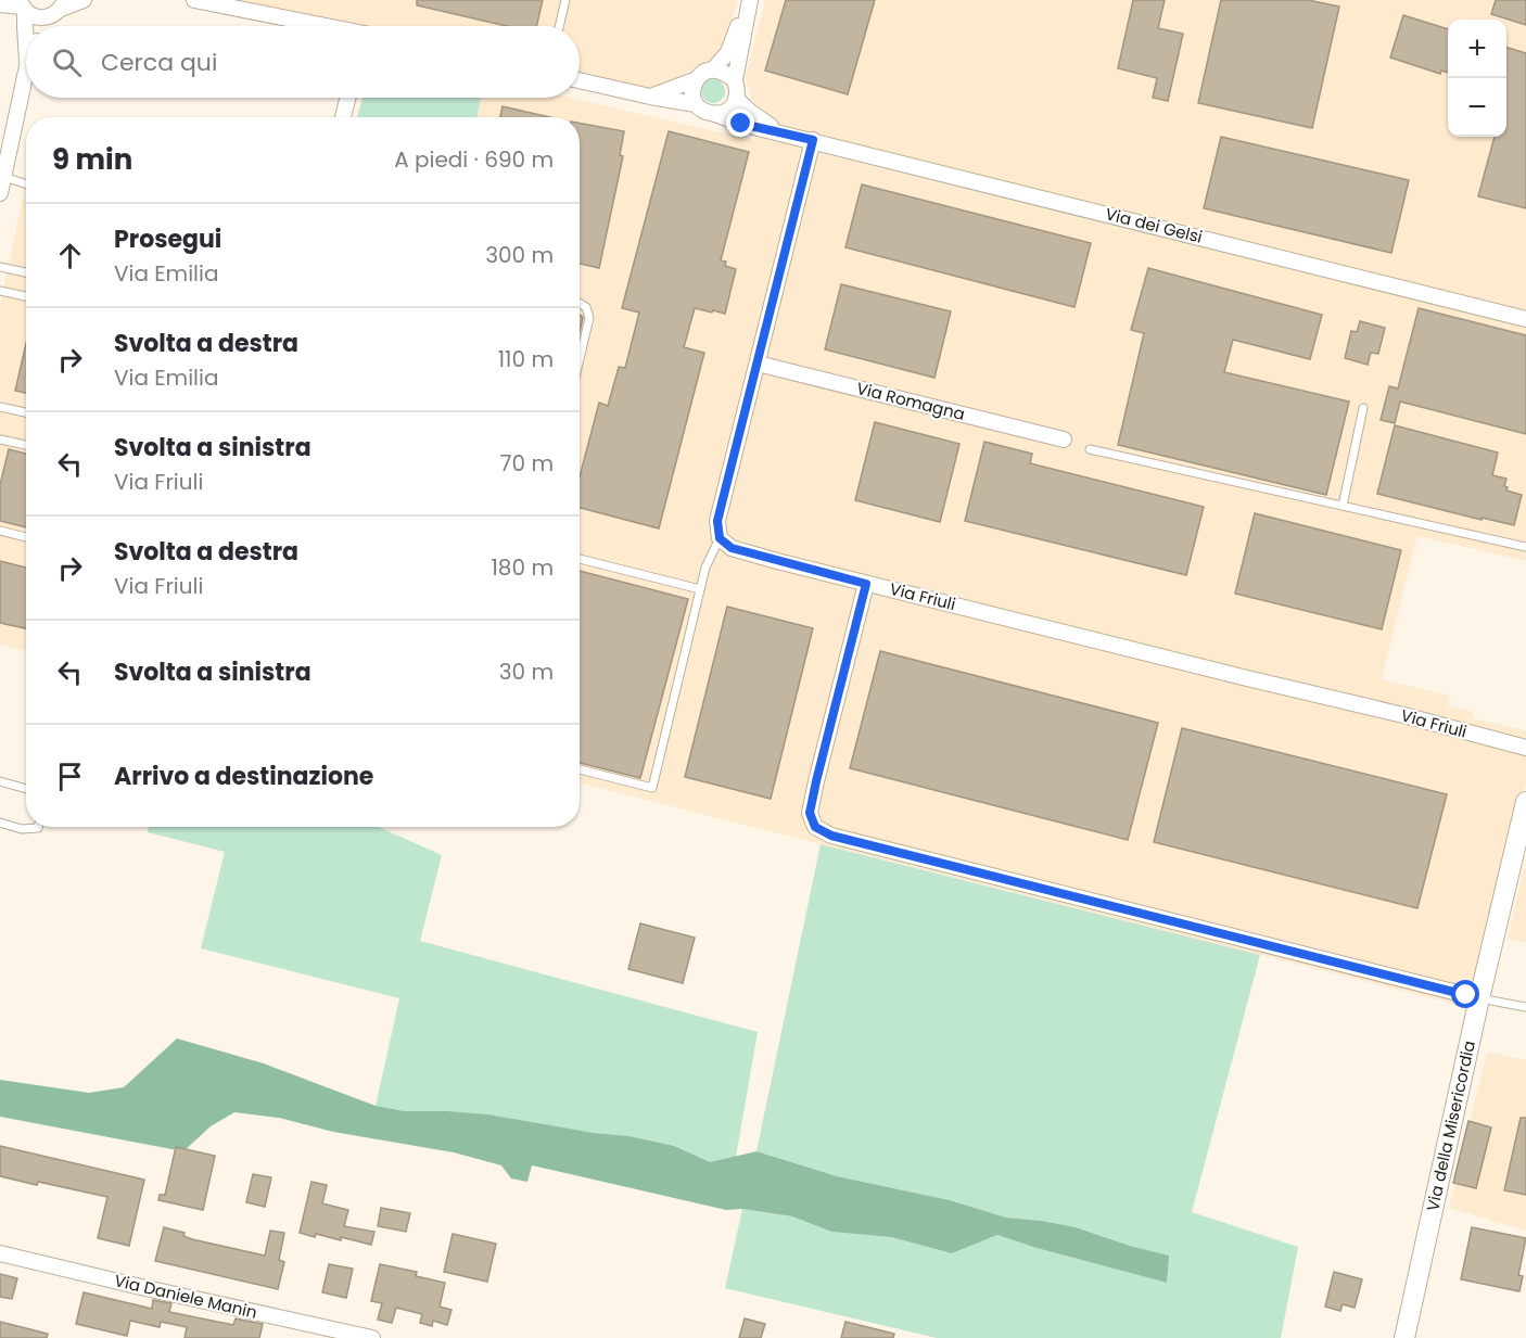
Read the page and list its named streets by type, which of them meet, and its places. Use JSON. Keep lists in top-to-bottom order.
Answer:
{
  "streets": {
    "street": [
      "Via dei Gelsi",
      "Via Romagna",
      "Via Friuli",
      "Via della Misericordia",
      "Via Daniele Manin"
    ]
  },
  "page": {
    "map_buttons": ["+", "−"],
    "search": "Cerca qui",
    "heading": ["9 min", "A piedi · 690 m"],
    "list": [
      ["Prosegui", "Via Emilia", "300 m"],
      ["Svolta a destra", "Via Emilia", "110 m"],
      ["Svolta a sinistra", "Via Friuli", "70 m"],
      ["Svolta a destra", "Via Friuli", "180 m"],
      ["Svolta a sinistra", "30 m"],
      "Arrivo a destinazione"
    ]
  }
}
